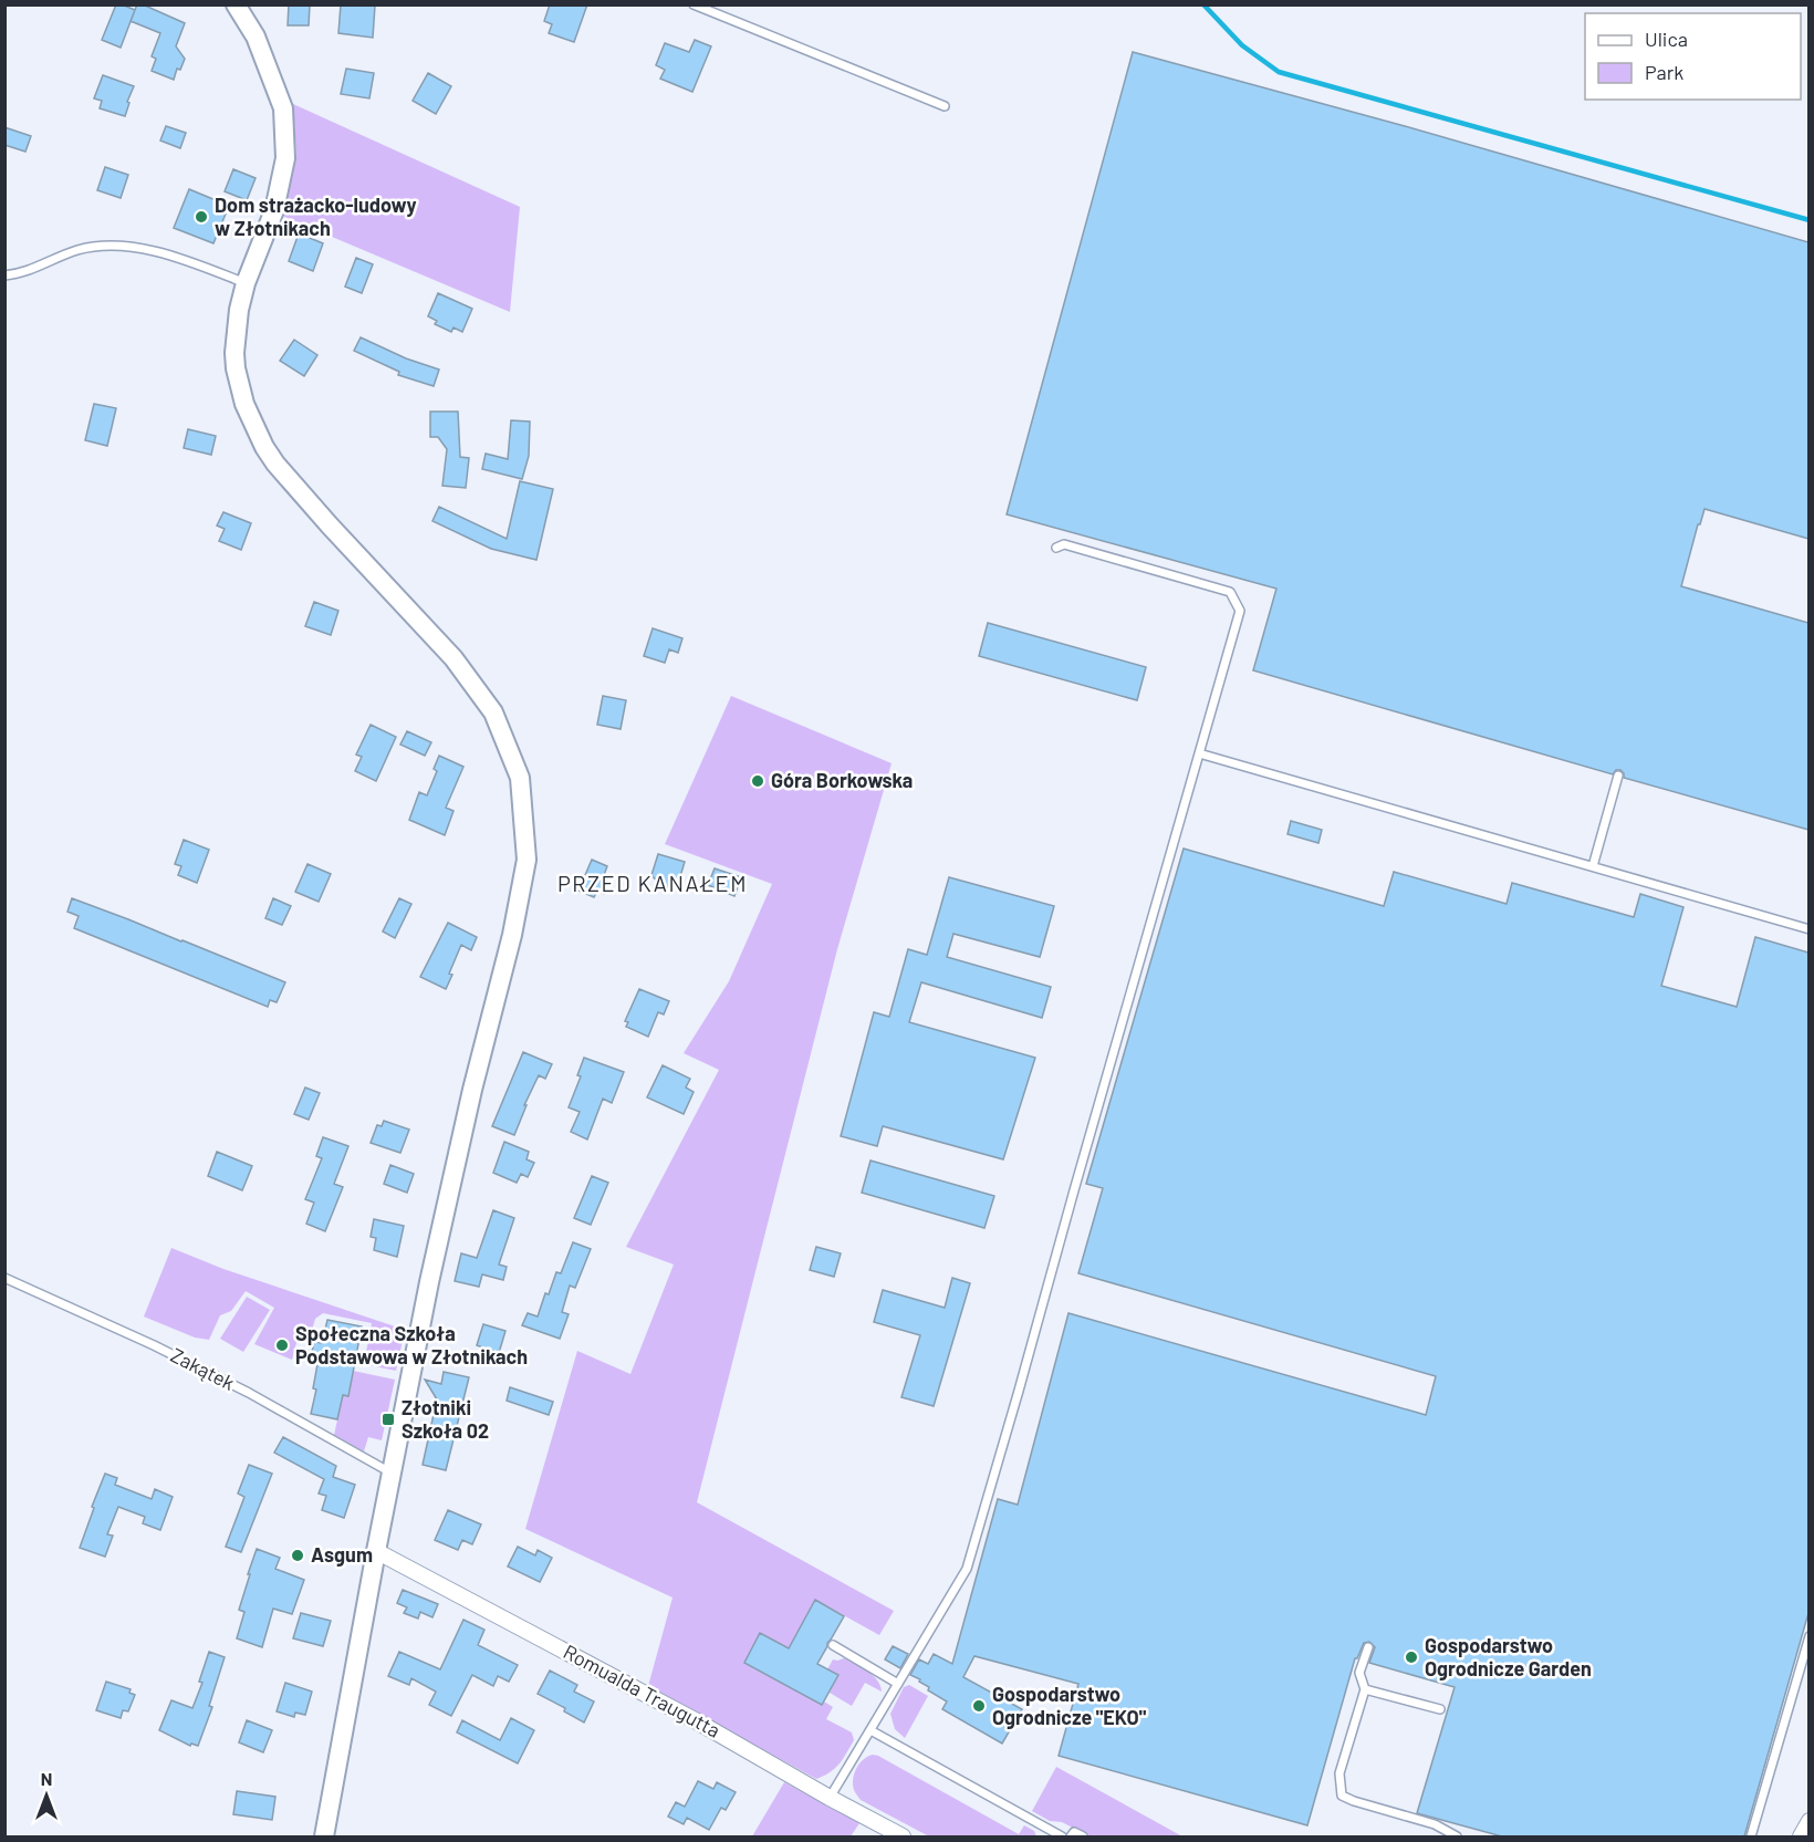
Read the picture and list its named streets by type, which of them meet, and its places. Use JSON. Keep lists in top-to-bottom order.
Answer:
{
  "streets": {
    "street": ["Romualda Traugutta"],
    "lane": ["Zakątek"]
  },
  "districts": ["PRZED KANAŁEM"],
  "places": {
    "other": [
      "Dom strażacko-ludowy w Złotnikach",
      "Góra Borkowska",
      "Społeczna Szkoła Podstawowa w Złotnikach",
      "Asgum",
      "Gospodarstwo Ogrodnicze Garden",
      "Gospodarstwo Ogrodnicze \"EKO\""
    ],
    "transit": ["Złotniki Szkoła 02"]
  },
  "legend": ["Ulica", "Park"],
  "north": "top"
}
